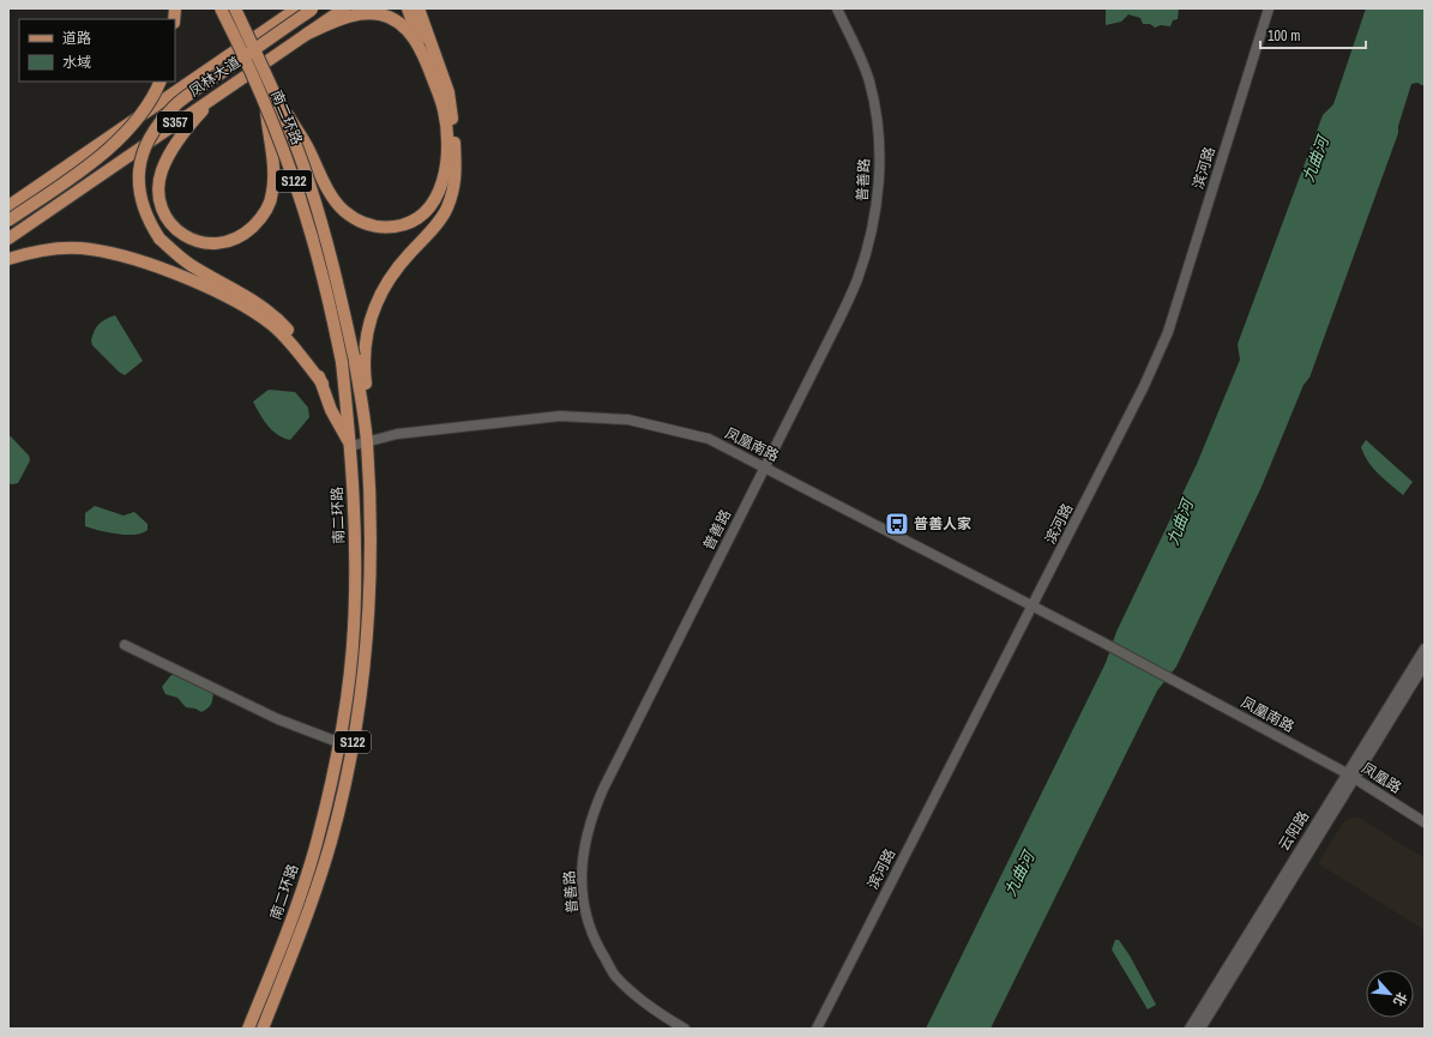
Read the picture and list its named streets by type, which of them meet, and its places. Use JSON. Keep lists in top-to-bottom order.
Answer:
{
  "streets": {
    "main road": [
      "凤林大道",
      "南二环路",
      "S357",
      "S122"
    ],
    "street": [
      "滨河路",
      "普善路",
      "凤凰南路",
      "凤凰路",
      "云阳路"
    ]
  },
  "crossings": [
    ["南二环路", "凤凰南路"],
    ["滨河路", "凤凰南路"],
    ["普善路", "凤凰南路"],
    ["凤凰南路", "凤凰路"],
    ["凤凰南路", "云阳路"],
    ["凤凰路", "云阳路"]
  ],
  "water": ["九曲河"],
  "places": {
    "bus stop": ["普善人家"]
  },
  "legend": ["道路", "水域"],
  "scale_bar": "100 m",
  "north": "bottom right"
}
